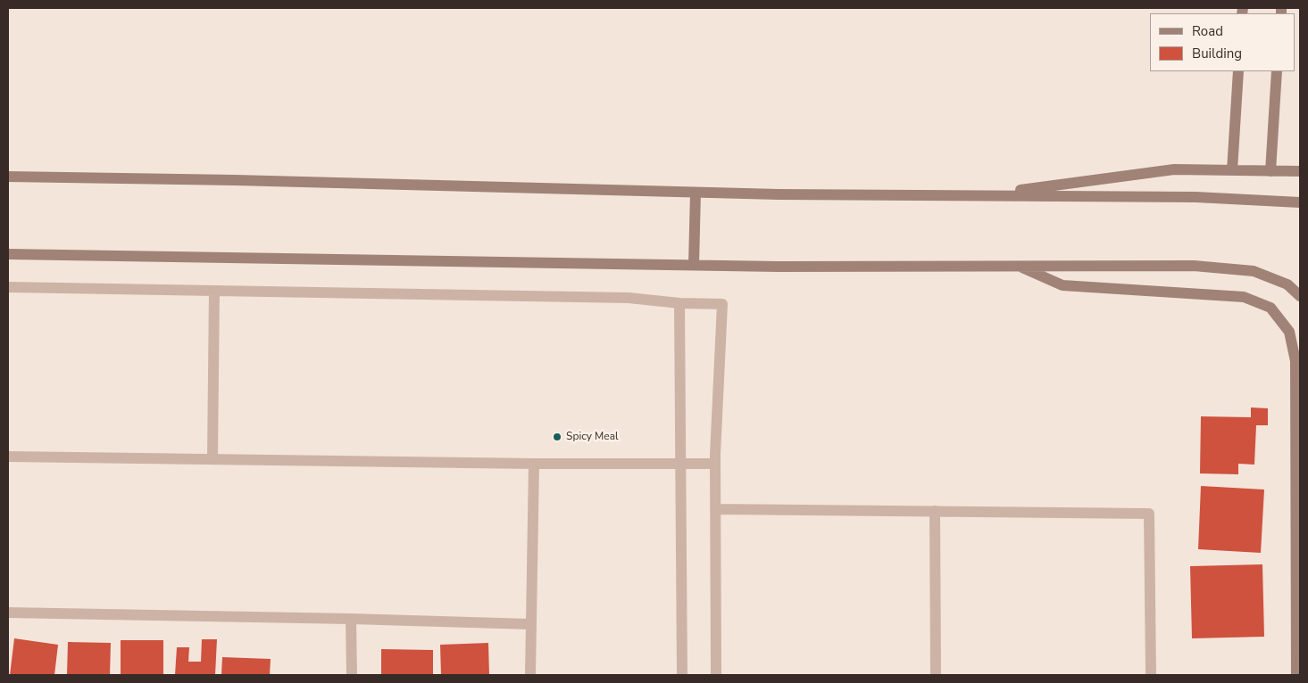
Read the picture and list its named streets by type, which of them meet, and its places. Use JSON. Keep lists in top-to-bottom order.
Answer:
{
  "places": ["Spicy Meal"],
  "legend": ["Road", "Building"]
}
